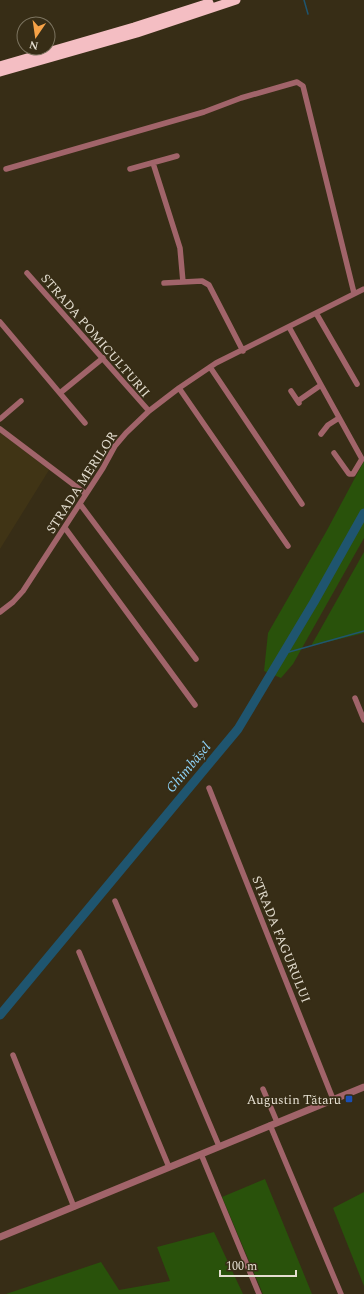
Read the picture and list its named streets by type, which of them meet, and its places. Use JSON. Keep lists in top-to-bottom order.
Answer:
{
  "streets": {
    "street": ["STRADA POMICULTURII", "STRADA MERILOR", "STRADA FAGURULUI"]
  },
  "crossings": [
    ["STRADA POMICULTURII", "STRADA MERILOR"]
  ],
  "water": ["Ghimbășel"],
  "places": {
    "transit": ["Augustin Tătaru"]
  },
  "scale_bar": "100 m",
  "north": "bottom"
}
